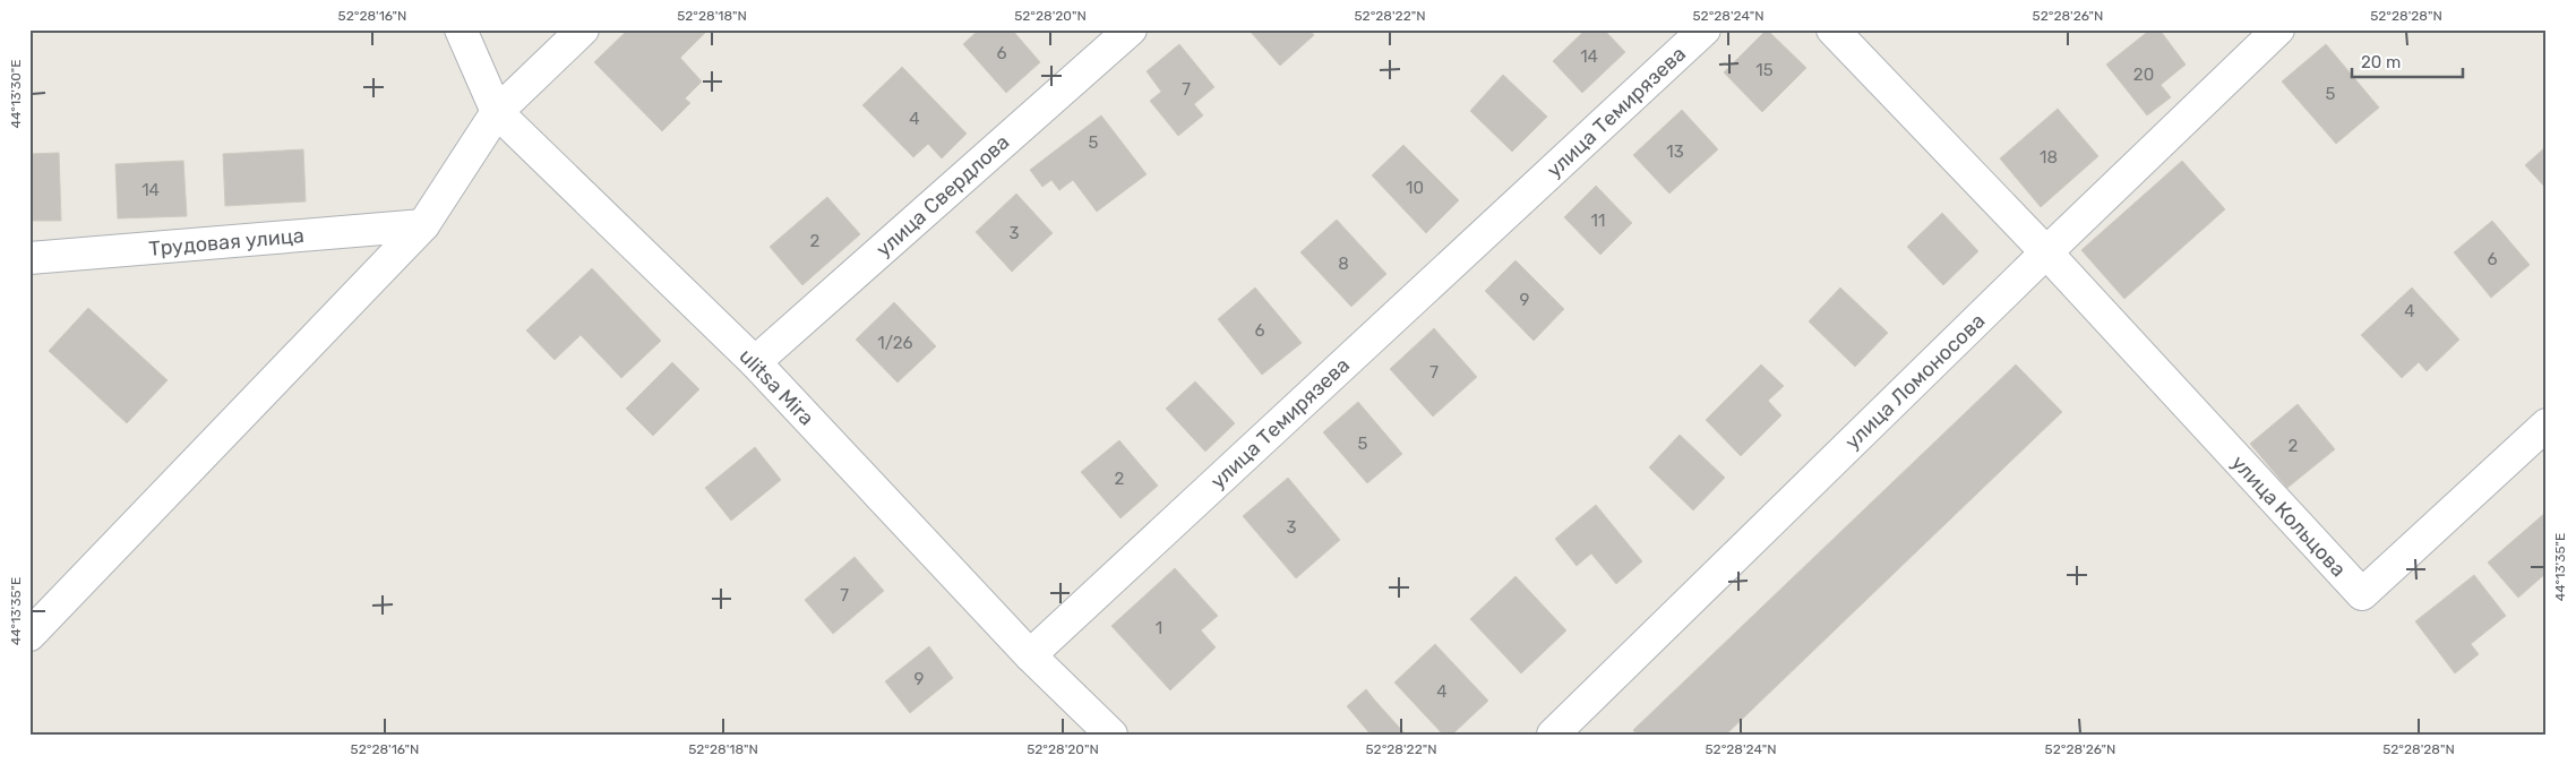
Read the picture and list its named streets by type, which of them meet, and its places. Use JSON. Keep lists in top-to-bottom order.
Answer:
{
  "streets": {
    "street": [
      "улица Темирязева",
      "улица Свердлова",
      "Трудовая улица",
      "улица Ломоносова",
      "ulitsa Mira",
      "улица Кольцова"
    ]
  },
  "crossings": [
    ["улица Темирязева", "ulitsa Mira"],
    ["улица Свердлова", "ulitsa Mira"],
    ["улица Ломоносова", "улица Кольцова"]
  ],
  "house_numbers": [
    "6",
    "14",
    "15",
    "20",
    "7",
    "5",
    "4",
    "5",
    "13",
    "18",
    "10",
    "14",
    "11",
    "3",
    "2",
    "6",
    "8",
    "9",
    "4",
    "6",
    "1/26",
    "7",
    "5",
    "2",
    "2",
    "3",
    "7",
    "1",
    "9",
    "4"
  ],
  "scale_bar": "20 m",
  "coordinates": [
    "52°28'16\"N",
    "52°28'18\"N",
    "52°28'20\"N",
    "52°28'22\"N",
    "52°28'24\"N",
    "52°28'26\"N",
    "52°28'28\"N",
    "44°13'30\"E",
    "44°13'35\"E"
  ]
}
